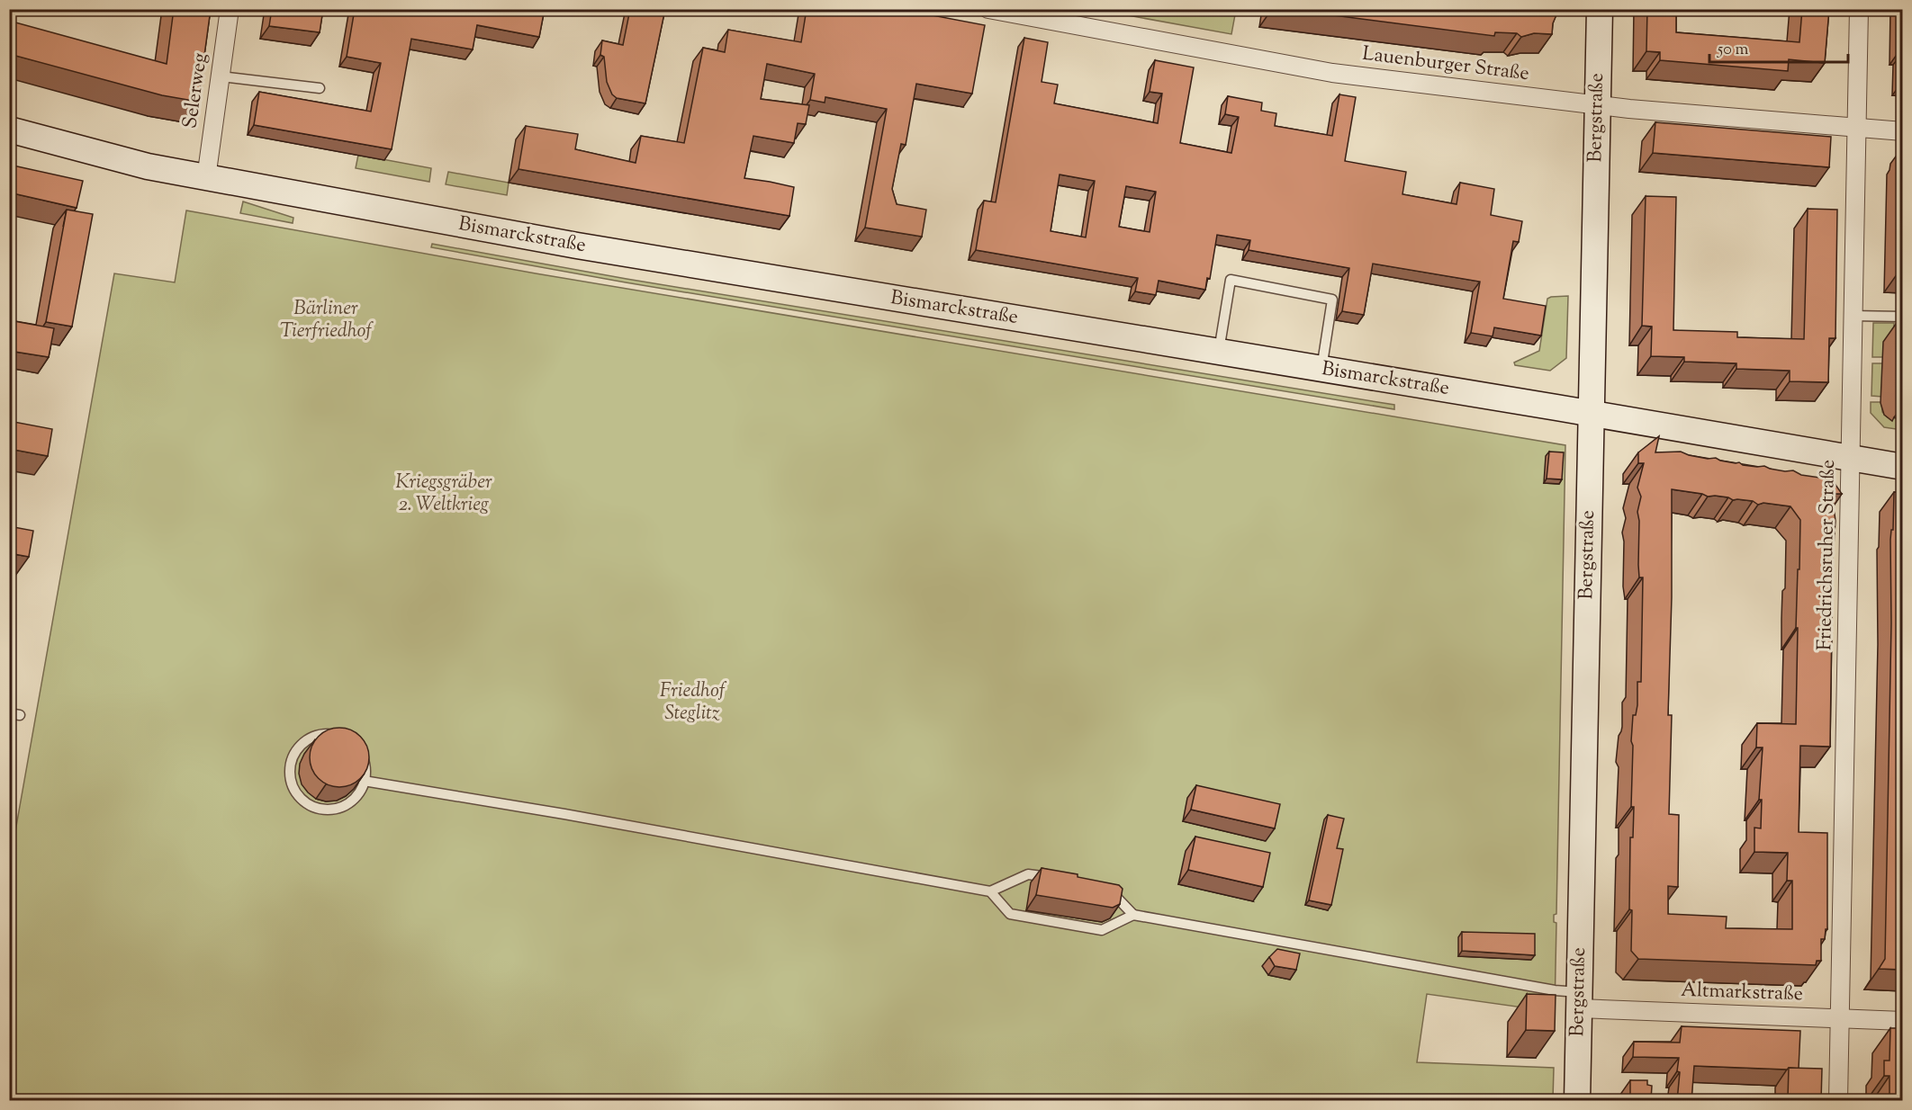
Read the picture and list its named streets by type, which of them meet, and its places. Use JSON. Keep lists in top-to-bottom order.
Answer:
{
  "streets": {
    "street": [
      "Lauenburger Straße",
      "Selerweg",
      "Bergstraße",
      "Bismarckstraße",
      "Friedrichsruher Straße",
      "Altmarkstraße"
    ]
  },
  "crossings": [
    ["Lauenburger Straße", "Bergstraße"],
    ["Lauenburger Straße", "Friedrichsruher Straße"],
    ["Selerweg", "Bismarckstraße"],
    ["Bergstraße", "Bismarckstraße"],
    ["Bergstraße", "Altmarkstraße"],
    ["Bismarckstraße", "Friedrichsruher Straße"],
    ["Friedrichsruher Straße", "Altmarkstraße"]
  ],
  "parks": ["Bärliner Tierfriedhof", "Kriegsgräber 2. Weltkrieg", "Friedhof Steglitz"],
  "scale_bar": "50 m"
}
